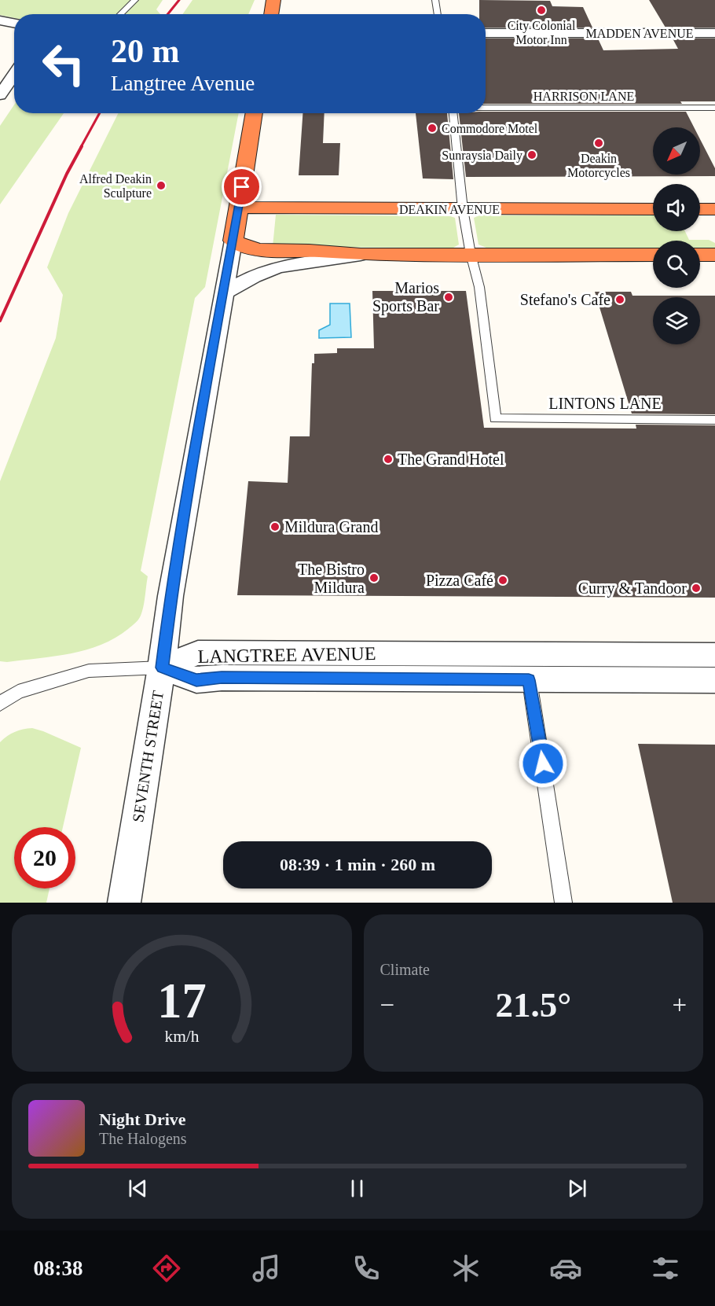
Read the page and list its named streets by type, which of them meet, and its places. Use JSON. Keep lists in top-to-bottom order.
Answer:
{
  "streets": {
    "highway": ["DEAKIN AVENUE", "SEVENTH STREET"],
    "street": ["MADDEN AVENUE", "LANGTREE AVENUE"],
    "lane": ["HARRISON LANE", "LINTONS LANE"]
  },
  "crossings": [
    ["DEAKIN AVENUE", "SEVENTH STREET"],
    ["LANGTREE AVENUE", "SEVENTH STREET"]
  ],
  "places": [
    "City Colonial Motor Inn",
    "Commodore Motel",
    "Deakin Motorcycles",
    "Sunraysia Daily",
    "Alfred Deakin Sculpture",
    "Marios Sports Bar",
    "Stefano's Cafe",
    "The Grand Hotel",
    "Mildura Grand",
    "The Bistro Mildura",
    "Pizza Café",
    "Curry & Tandoor"
  ],
  "north": "bottom left",
  "page": {
    "turn": ["20 m", "Langtree Avenue"],
    "limit": "20",
    "trip": "08:39 · 1 min · 260 m",
    "tile": "Climate",
    "heat": ["−", "21.5°", "+"],
    "song": ["Night Drive", "The Halogens"],
    "tabs": "08:38",
    "gauge": ["17", "km/h"]
  }
}
